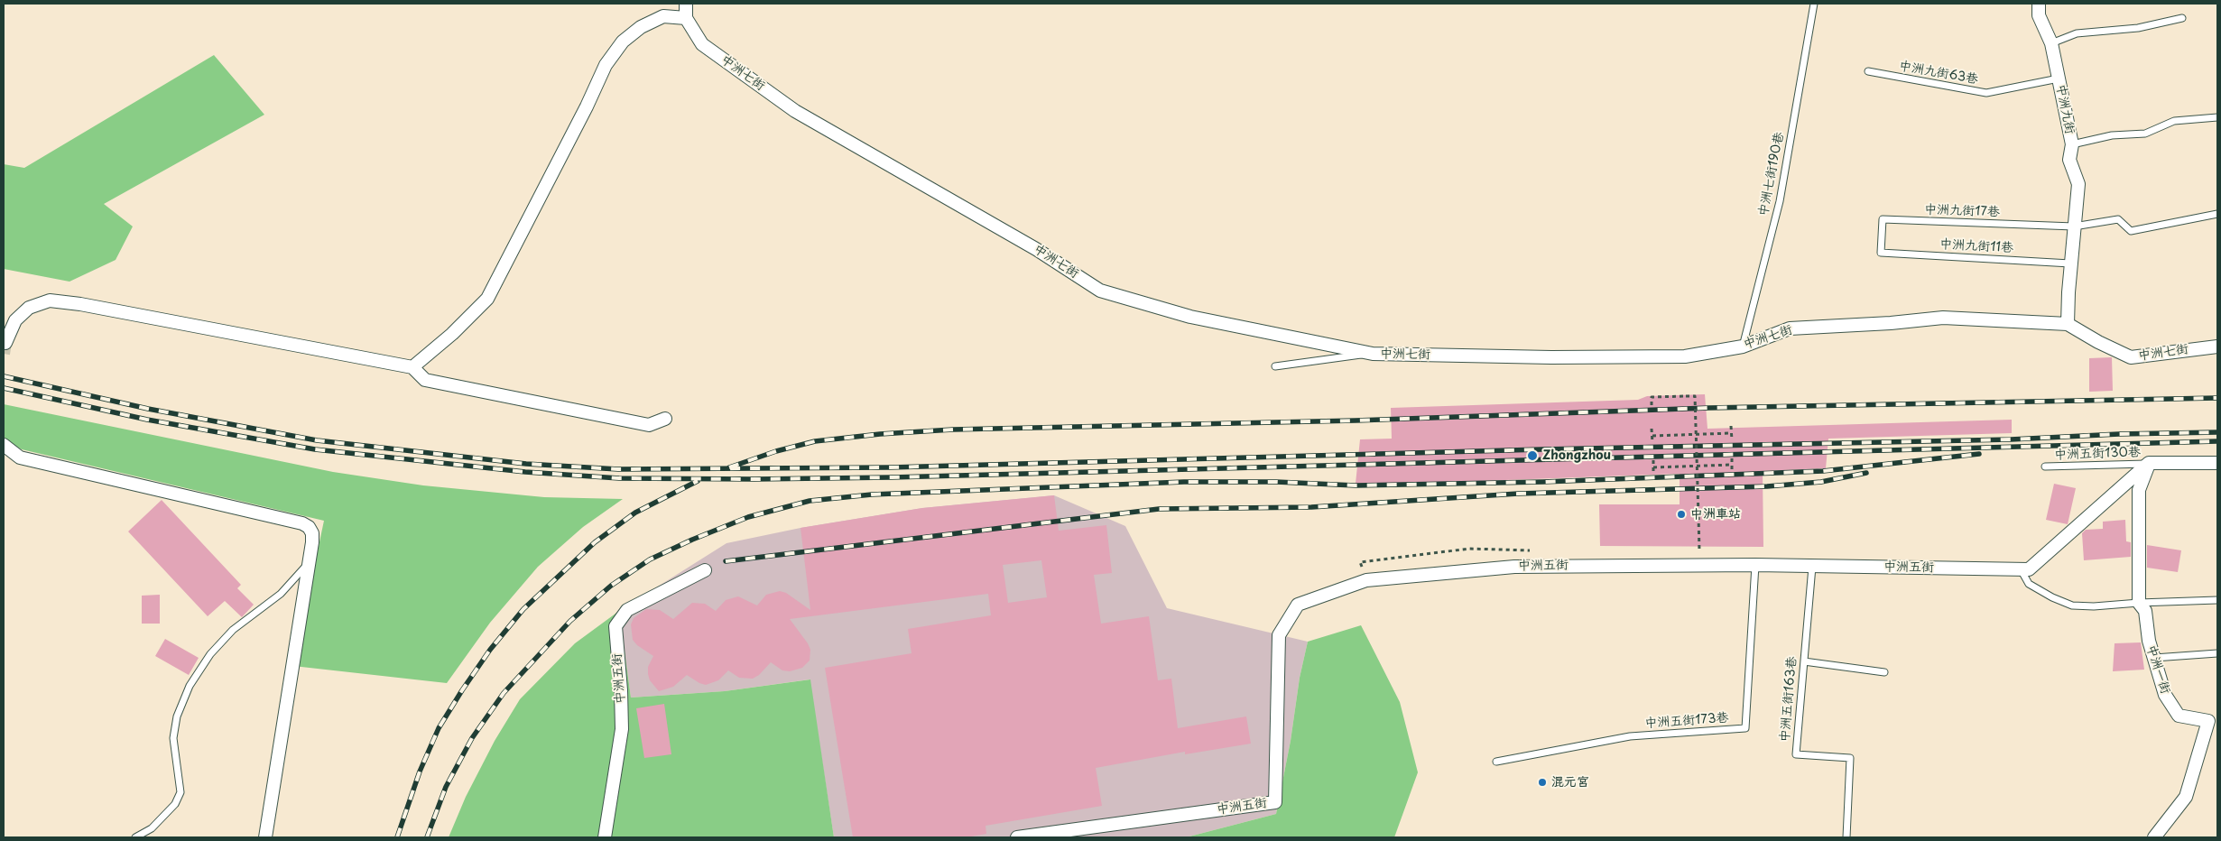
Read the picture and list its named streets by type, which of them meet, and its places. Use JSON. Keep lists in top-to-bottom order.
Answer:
{
  "streets": {
    "street": [
      "中洲七街",
      "中洲九街",
      "中洲五街",
      "中洲一街"
    ],
    "lane": [
      "中洲九街63巷",
      "中洲七街190巷",
      "中洲九街17巷",
      "中洲九街11巷",
      "中洲五街130巷",
      "中洲五街163巷",
      "中洲五街173巷"
    ]
  },
  "crossings": [
    ["中洲七街", "中洲九街"],
    ["中洲七街", "中洲七街190巷"],
    ["中洲九街63巷", "中洲九街"],
    ["中洲九街", "中洲九街17巷"],
    ["中洲九街", "中洲九街11巷"],
    ["中洲九街17巷", "中洲九街11巷"],
    ["中洲五街130巷", "中洲五街"],
    ["中洲五街130巷", "中洲一街"],
    ["中洲五街", "中洲一街"],
    ["中洲五街", "中洲五街163巷"],
    ["中洲五街", "中洲五街173巷"]
  ],
  "places": ["Zhongzhou", "中洲車站", "混元宮"]
}
